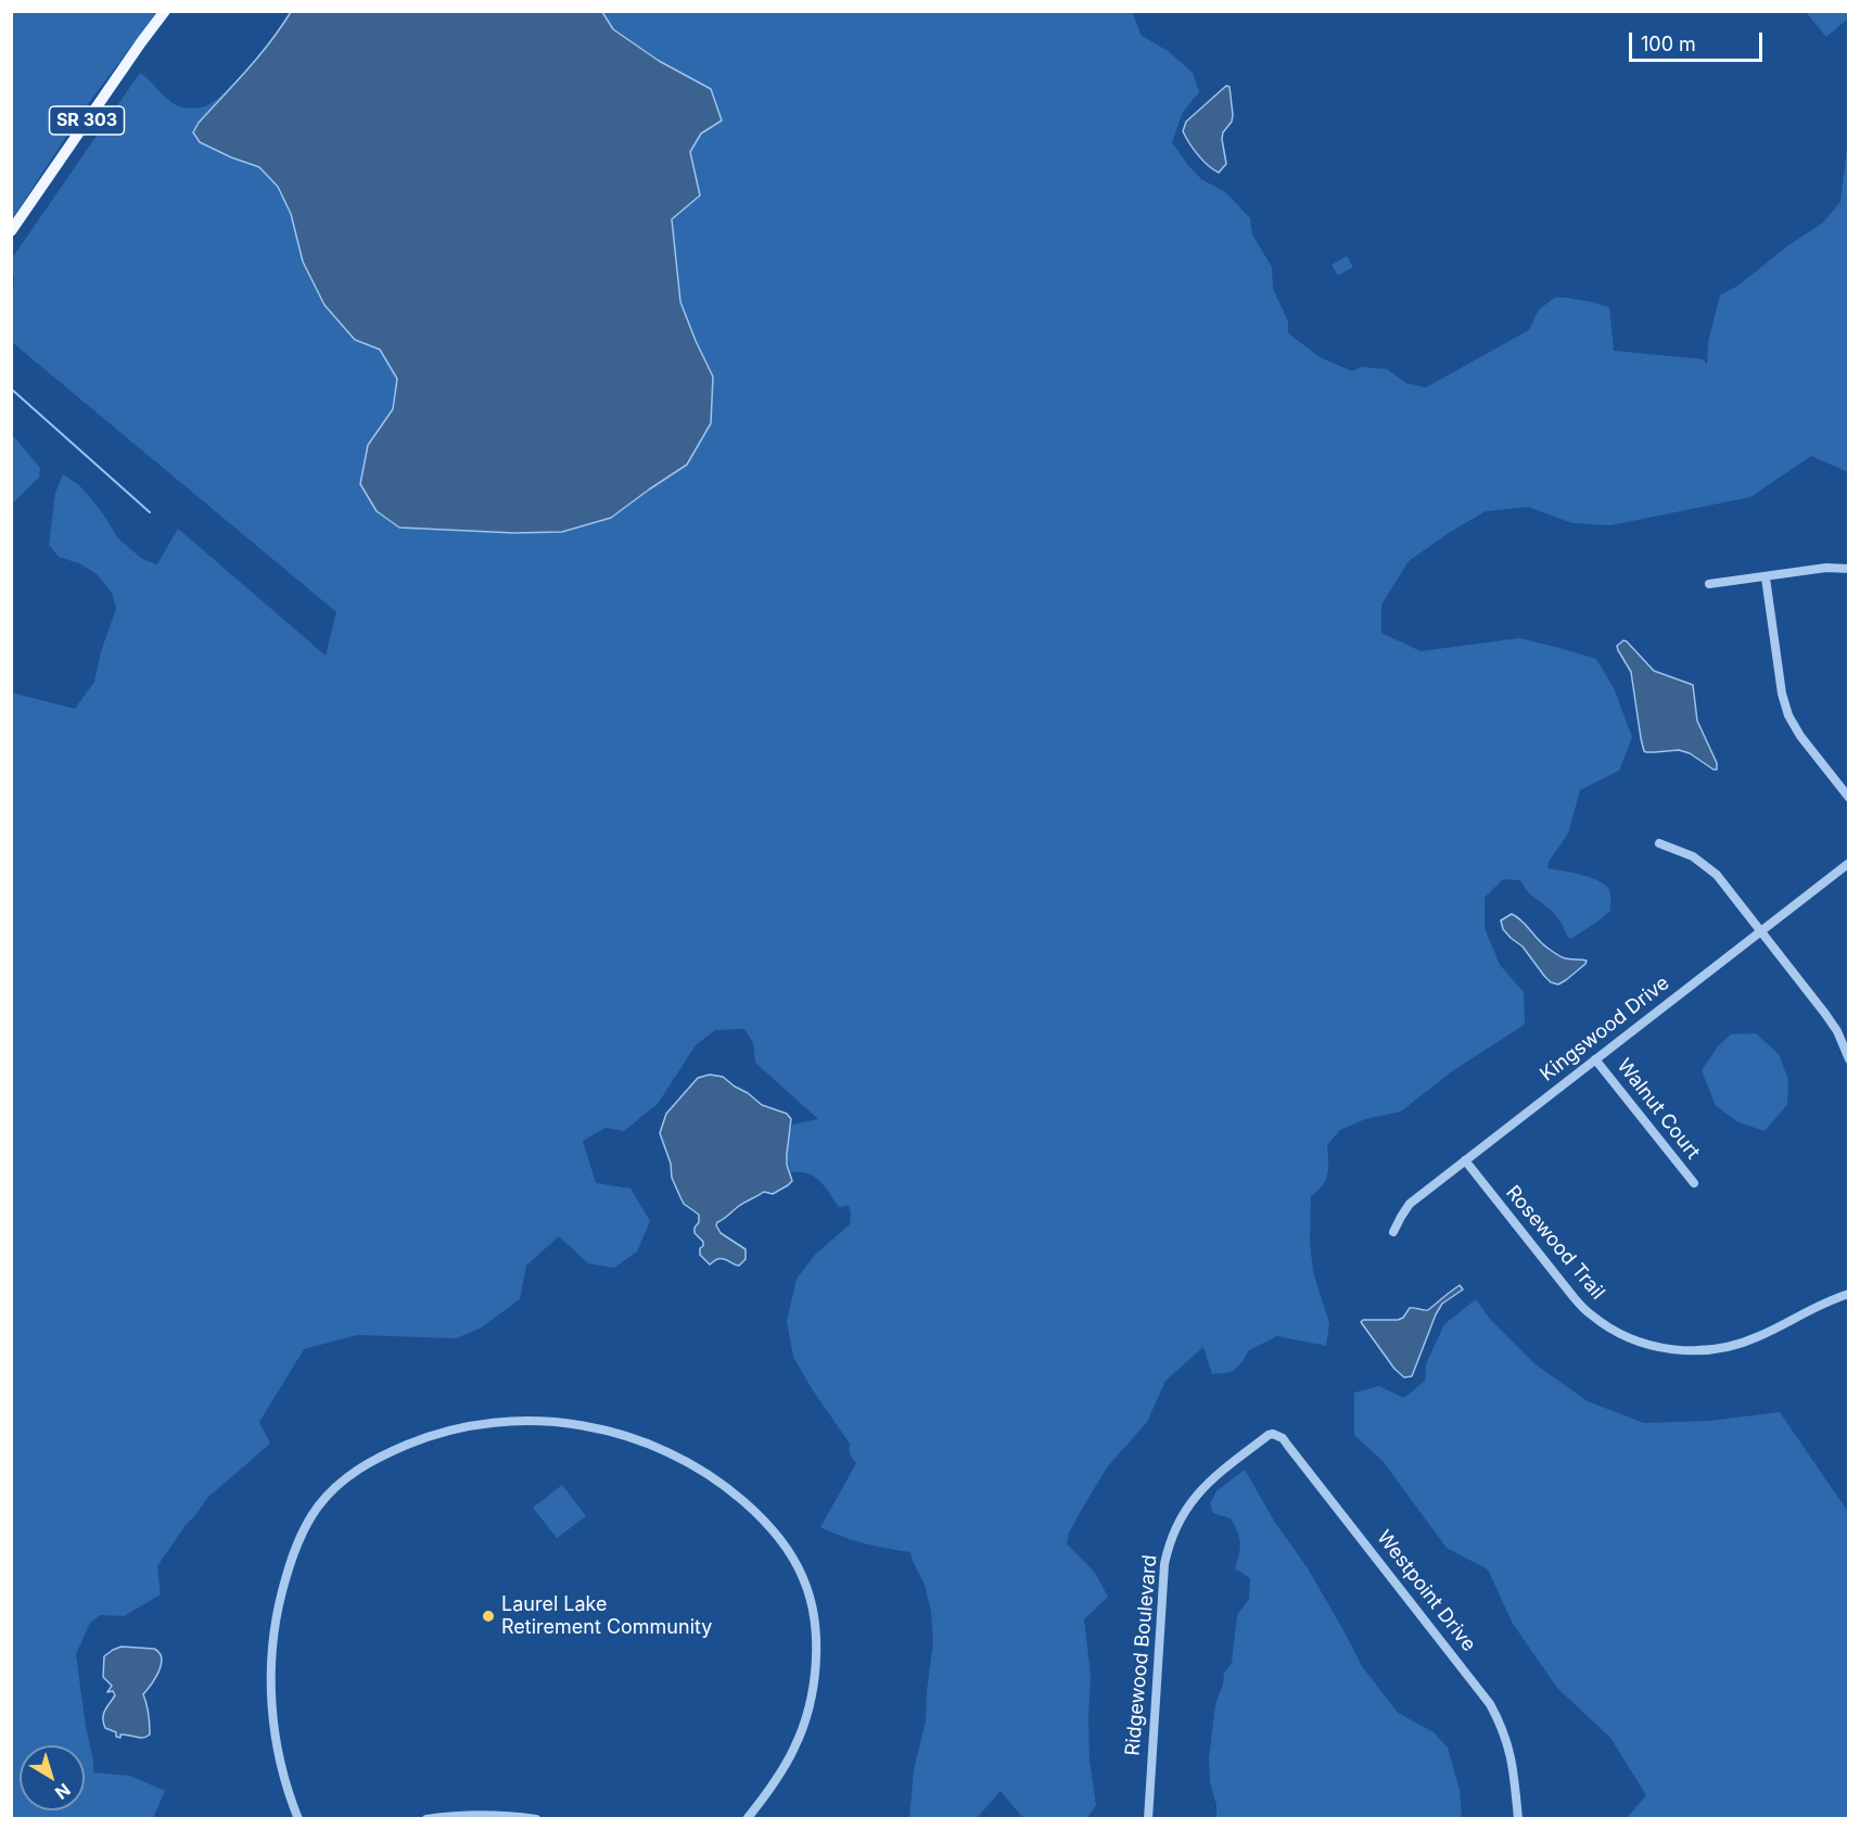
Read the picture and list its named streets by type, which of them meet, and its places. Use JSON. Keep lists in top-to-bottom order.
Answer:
{
  "streets": {
    "main road": ["SR 303"],
    "street": [
      "Kingswood Drive",
      "Walnut Court",
      "Rosewood Trail",
      "Westpoint Drive",
      "Ridgewood Boulevard"
    ]
  },
  "crossings": [
    ["Kingswood Drive", "Walnut Court"],
    ["Kingswood Drive", "Rosewood Trail"],
    ["Westpoint Drive", "Ridgewood Boulevard"]
  ],
  "places": ["Laurel Lake Retirement Community"],
  "scale_bar": "100 m",
  "north": "bottom right"
}
